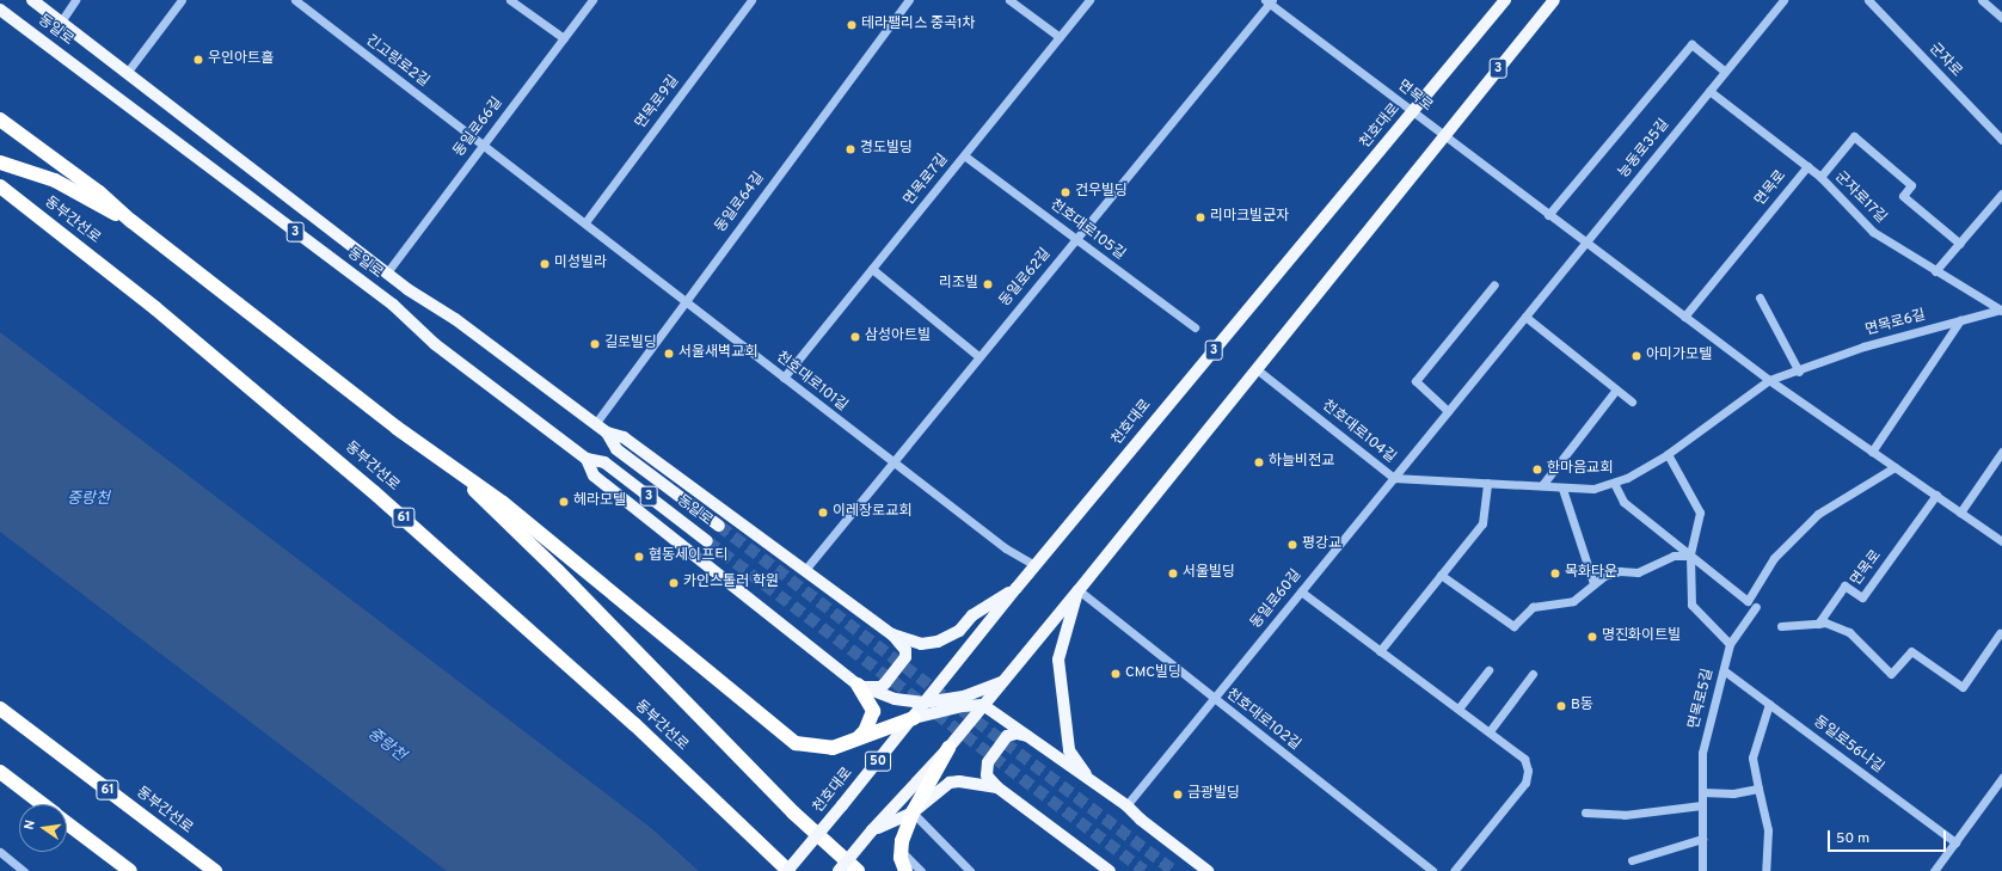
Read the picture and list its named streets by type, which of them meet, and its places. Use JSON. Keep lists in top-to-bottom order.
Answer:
{
  "streets": {
    "highway": ["동부간선로", "61"],
    "main road": [
      "동일로",
      "3",
      "천호대로",
      "50"
    ],
    "street": [
      "군자로",
      "긴고랑로2길",
      "면목로",
      "면목로9길",
      "동일로66길",
      "능동로35길",
      "면목로7길",
      "군자로17길",
      "동일로64길",
      "천호대로105길",
      "동일로62길",
      "면목로6길",
      "천호대로101길",
      "천호대로104길",
      "동일로60길",
      "면목로5길",
      "천호대로102길",
      "동일로56나길"
    ]
  },
  "crossings": [
    ["동일로", "동일로66길"],
    ["동일로", "동일로64길"],
    ["긴고랑로2길", "동일로66길"],
    ["긴고랑로2길", "천호대로101길"],
    ["3", "면목로"],
    ["3", "천호대로104길"],
    ["3", "천호대로102길"],
    ["면목로", "천호대로"],
    ["면목로", "능동로35길"],
    ["면목로", "군자로17길"],
    ["면목로", "동일로62길"],
    ["면목로", "면목로6길"],
    ["면목로", "천호대로104길"],
    ["면목로", "동일로60길"],
    ["면목로9길", "천호대로101길"],
    ["천호대로", "동부간선로"],
    ["천호대로", "천호대로101길"],
    ["동일로66길", "천호대로101길"],
    ["능동로35길", "군자로17길"],
    ["능동로35길", "동일로60길"],
    ["면목로7길", "천호대로105길"],
    ["면목로7길", "천호대로101길"],
    ["군자로17길", "면목로6길"],
    ["동일로64길", "천호대로101길"],
    ["천호대로105길", "동일로62길"],
    ["동일로62길", "천호대로101길"],
    ["면목로6길", "천호대로104길"],
    ["천호대로104길", "동일로60길"],
    ["동일로60길", "천호대로102길"],
    ["면목로5길", "동일로56나길"]
  ],
  "water": ["중랑천"],
  "places": [
    "테라팰리스 중곡1차",
    "우인아트홀",
    "경도빌딩",
    "건우빌딩",
    "리마크빌군자",
    "미성빌라",
    "리조빌",
    "삼성아트빌",
    "길로빌딩",
    "서울새벽교회",
    "아미가모텔",
    "하늘비전교",
    "한마음교회",
    "헤라모텔",
    "이레장로교회",
    "평강교",
    "협동세이프티",
    "서울빌딩",
    "목화타운",
    "카인스톨러 학원",
    "명진화이트빌",
    "CMC빌딩",
    "B동",
    "금광빌딩"
  ],
  "scale_bar": "50 m",
  "north": "left"
}
